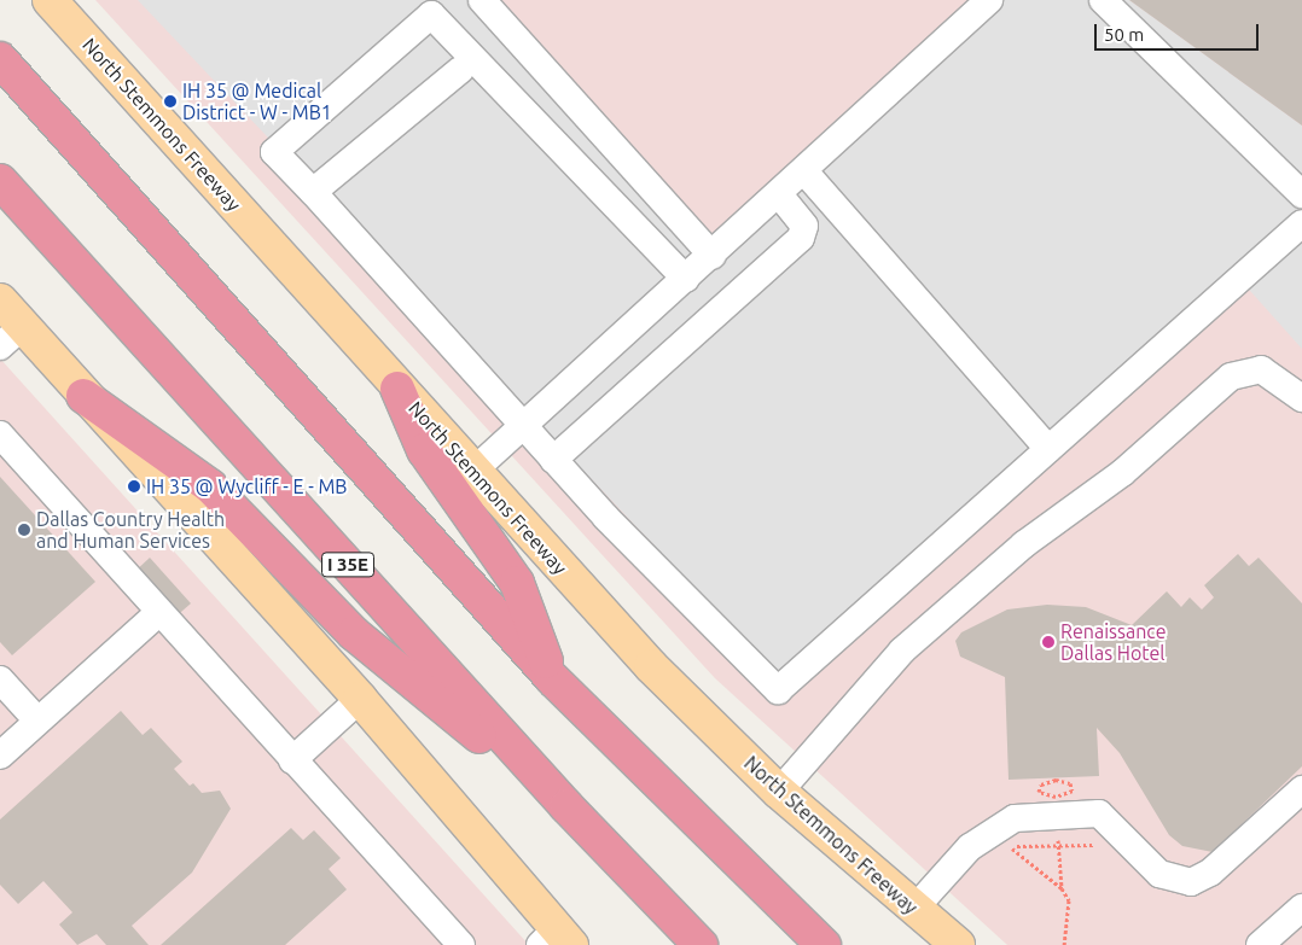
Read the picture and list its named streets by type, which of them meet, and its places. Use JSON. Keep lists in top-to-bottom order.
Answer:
{
  "streets": {
    "highway": ["I 35E"],
    "main road": ["North Stemmons Freeway"]
  },
  "places": [
    "IH 35 @ Medical District - W - MB1",
    "IH 35 @ Wycliff - E - MB",
    "Dallas Country Health and Human Services",
    "Renaissance Dallas Hotel"
  ],
  "scale_bar": "50 m"
}
